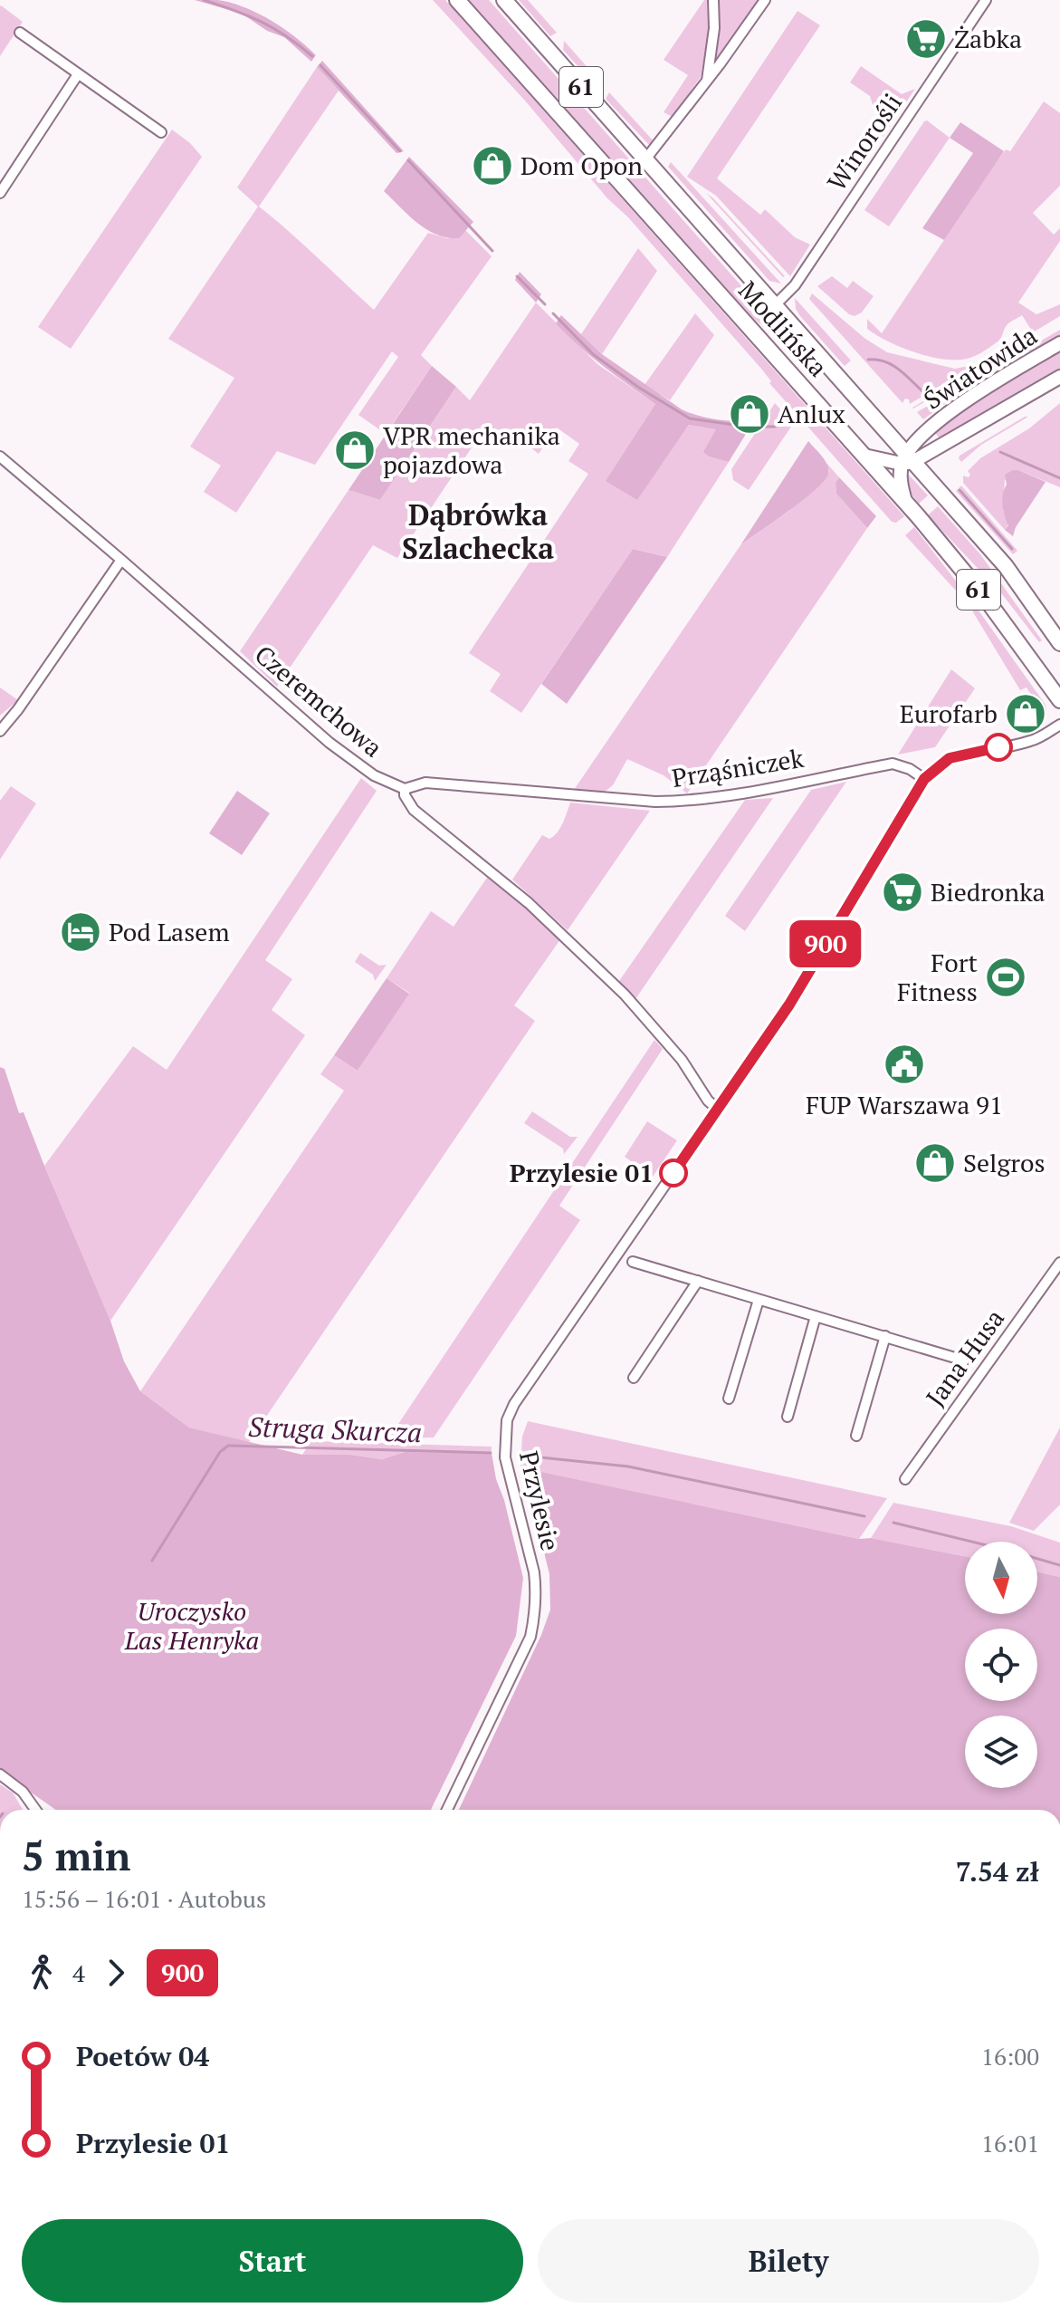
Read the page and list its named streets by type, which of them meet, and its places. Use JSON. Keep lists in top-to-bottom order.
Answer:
{
  "streets": {
    "main road": ["61", "Modlińska"],
    "street": [
      "Winorośli",
      "Światowida",
      "Czeremchowa",
      "Prząśniczek",
      "Jana Husa",
      "Przylesie"
    ]
  },
  "crossings": [
    ["Winorośli", "Modlińska"],
    ["Modlińska", "Światowida"],
    ["Czeremchowa", "Prząśniczek"],
    ["Prząśniczek", "Przylesie"]
  ],
  "districts": ["Dąbrówka Szlachecka"],
  "water": ["Struga Skurcza"],
  "parks": ["Uroczysko Las Henryka"],
  "places": {
    "supermarket": ["Żabka", "Biedronka"],
    "shop": [
      "Dom Opon",
      "Anlux",
      "VPR mechanika pojazdowa",
      "Eurofarb",
      "Selgros"
    ],
    "hotel": ["Pod Lasem"],
    "sports": ["Fort Fitness"],
    "public building": ["FUP Warszawa 91"],
    "other": ["Przylesie 01"]
  },
  "lines": ["bus line 900"],
  "north": "bottom",
  "page": {
    "on_map": "900",
    "heading": ["5 min", "15:56 – 16:01 · Autobus", "7.54 zł"],
    "legs": ["4", "900"],
    "list": [
      {
        "name": "Poetów 04",
        "value": "16:00"
      },
      {
        "name": "Przylesie 01",
        "value": "16:01"
      }
    ],
    "buttons": ["Start", "Bilety"]
  }
}
